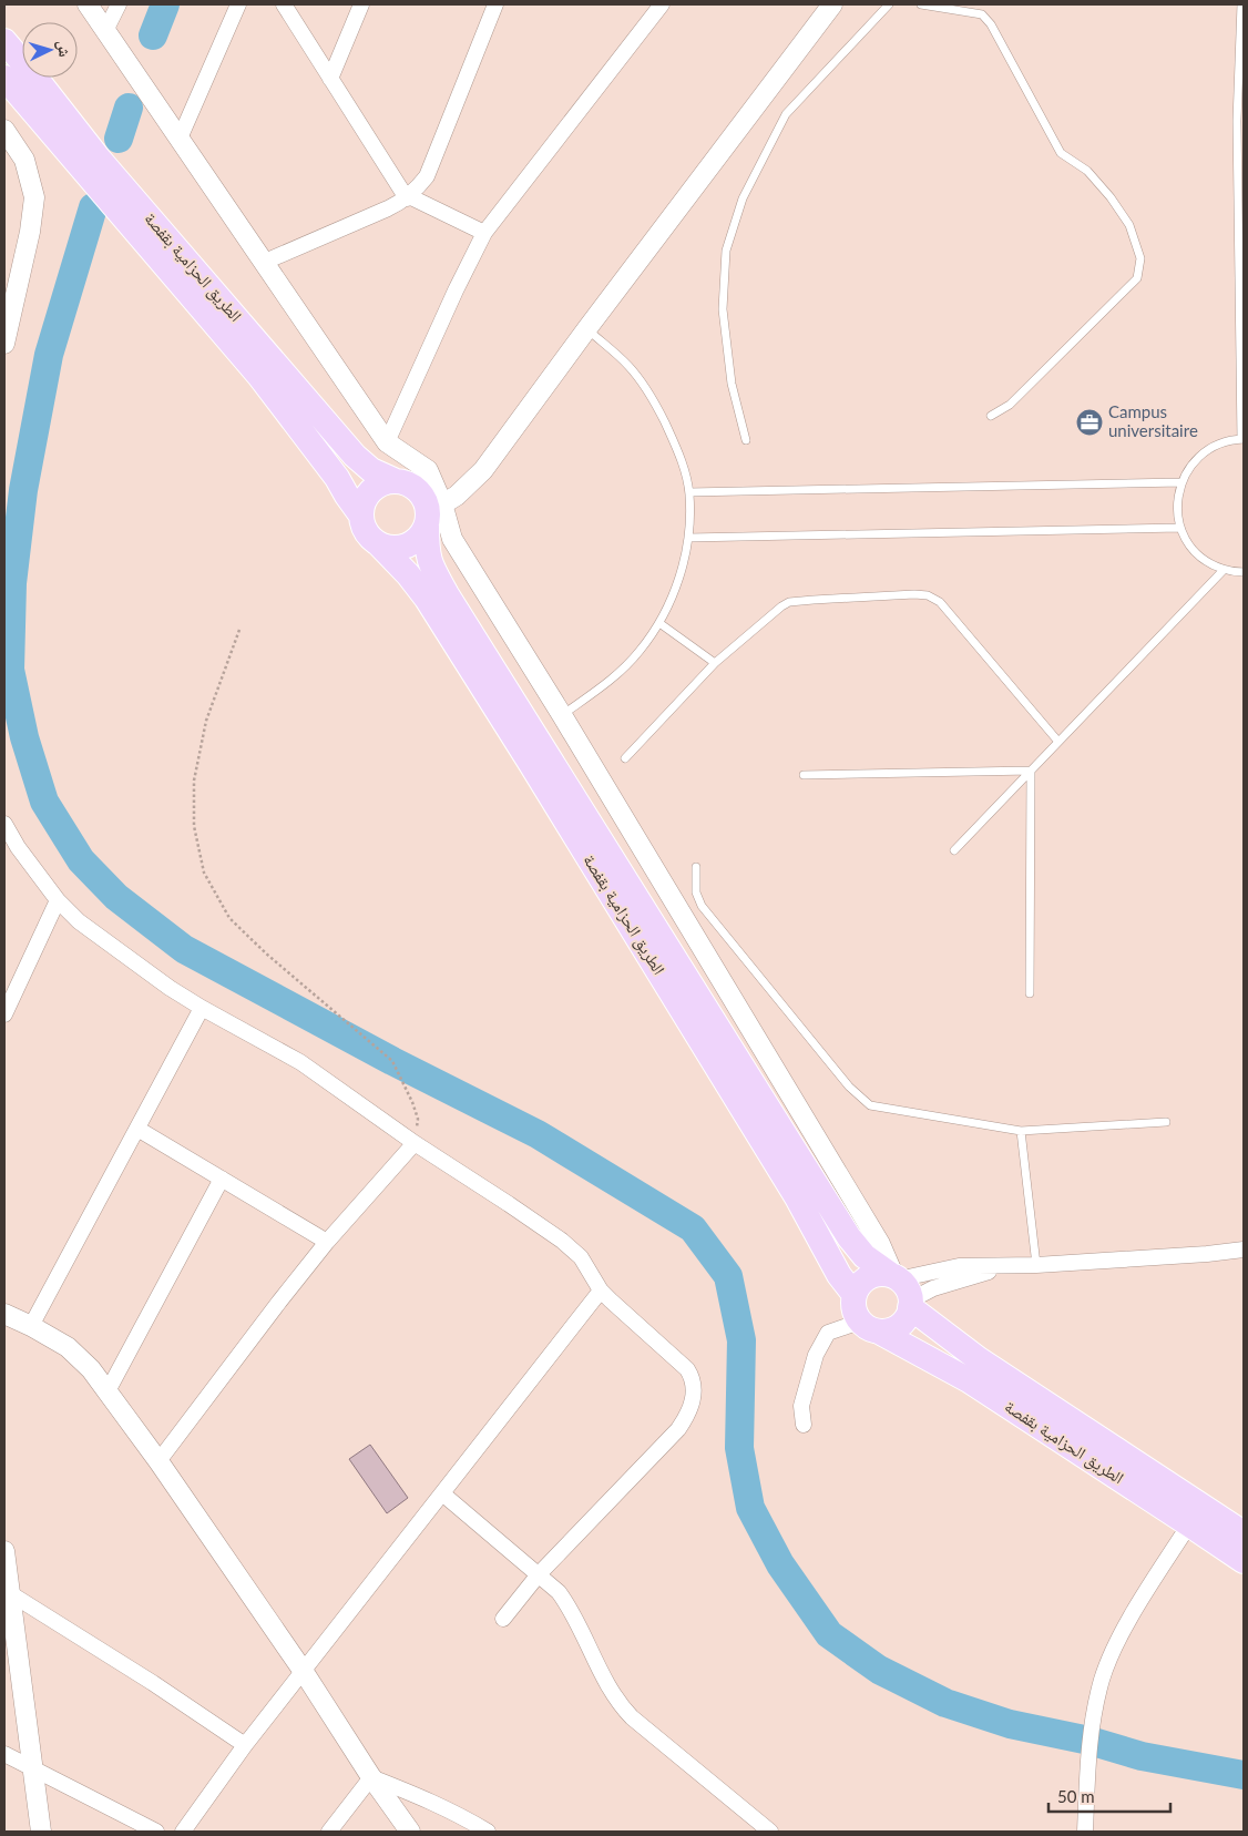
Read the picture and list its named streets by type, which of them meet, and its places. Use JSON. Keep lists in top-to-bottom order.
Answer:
{
  "streets": {
    "main road": ["الطريق الحزامية بقفصة"]
  },
  "places": {
    "office": ["Campus universitaire"]
  },
  "scale_bar": "50 m",
  "north": "right"
}
